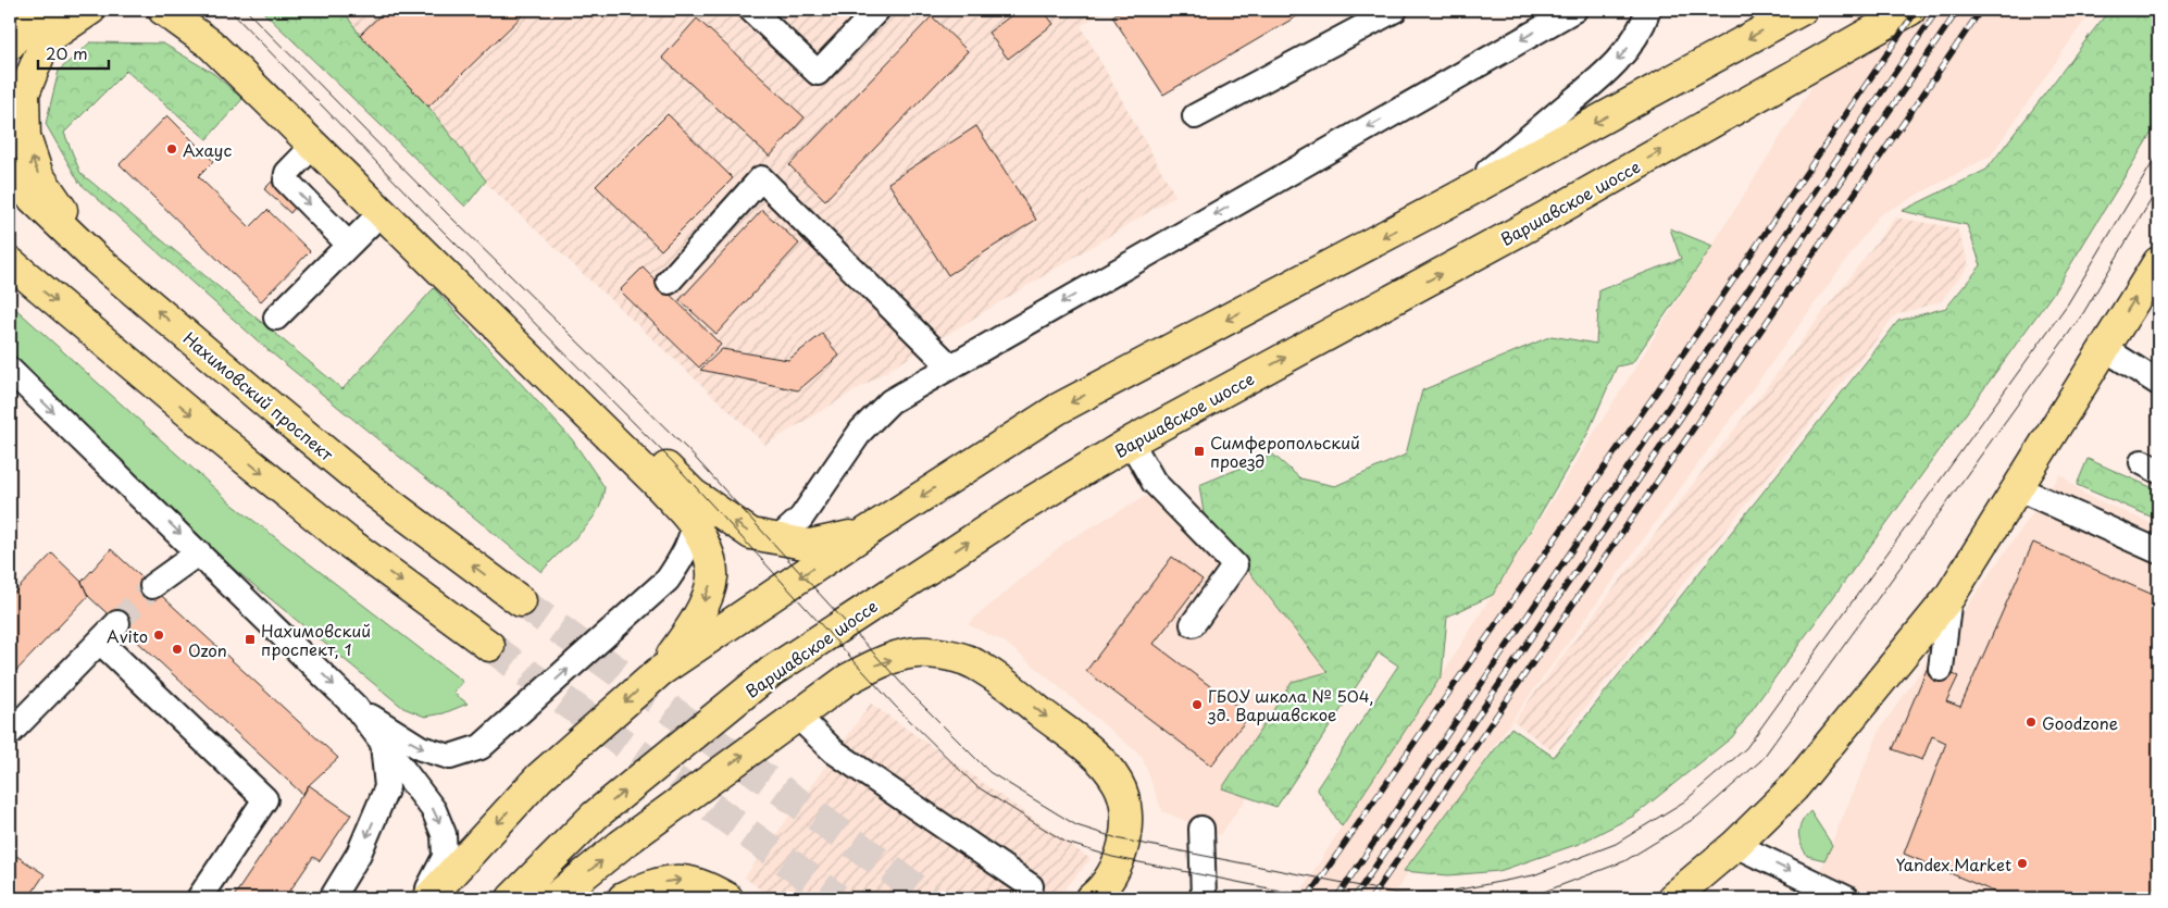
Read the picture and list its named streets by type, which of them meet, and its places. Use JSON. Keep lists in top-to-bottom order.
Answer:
{
  "streets": {
    "main road": ["Варшавское шоссе", "Нахимовский проспект"]
  },
  "places": {
    "other": [
      "Ахаус",
      "Avito",
      "Ozon",
      "ГБОУ школа № 504, зд. Варшавское",
      "Goodzone",
      "Yandex.Market"
    ],
    "transit": ["Симферопольский проезд", "Нахимовский проспект, 1"]
  },
  "scale_bar": "20 m"
}
